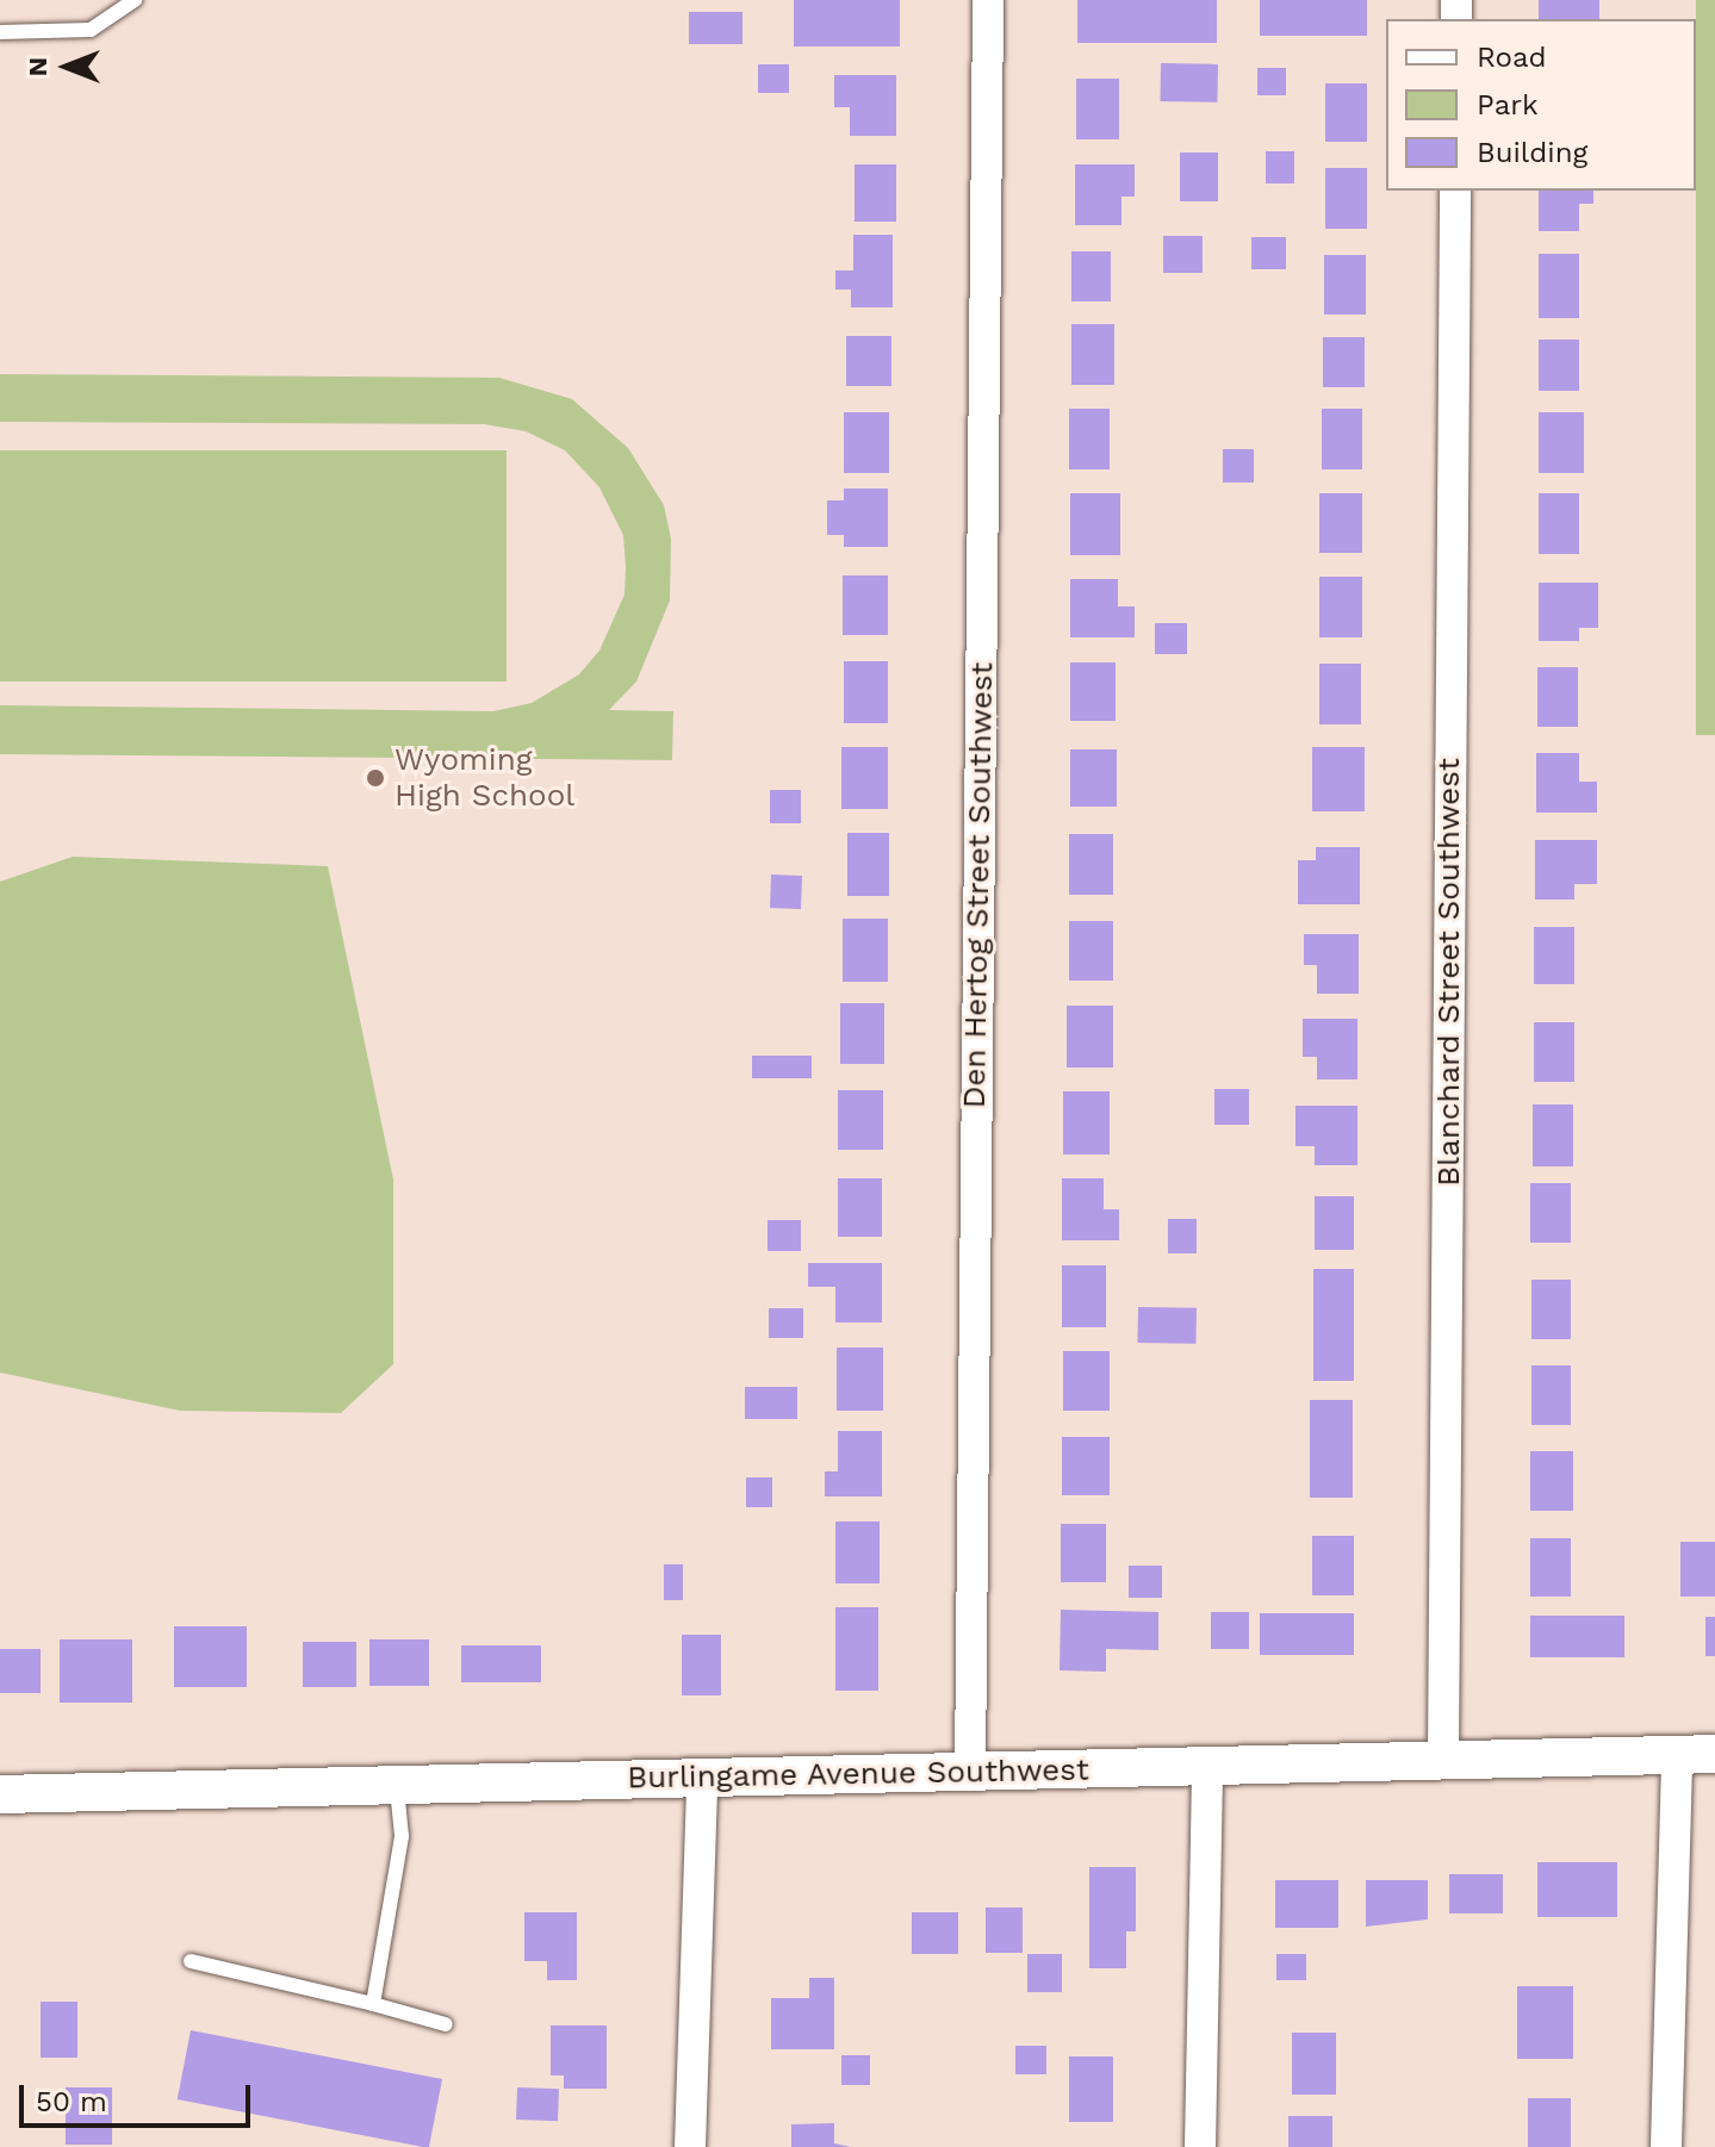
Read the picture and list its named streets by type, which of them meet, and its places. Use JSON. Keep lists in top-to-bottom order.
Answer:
{
  "streets": {
    "street": ["Den Hertog Street Southwest", "Blanchard Street Southwest", "Burlingame Avenue Southwest"]
  },
  "crossings": [
    ["Den Hertog Street Southwest", "Burlingame Avenue Southwest"],
    ["Blanchard Street Southwest", "Burlingame Avenue Southwest"]
  ],
  "places": ["Wyoming High School"],
  "legend": ["Road", "Park", "Building"],
  "scale_bar": "50 m",
  "north": "left"
}
